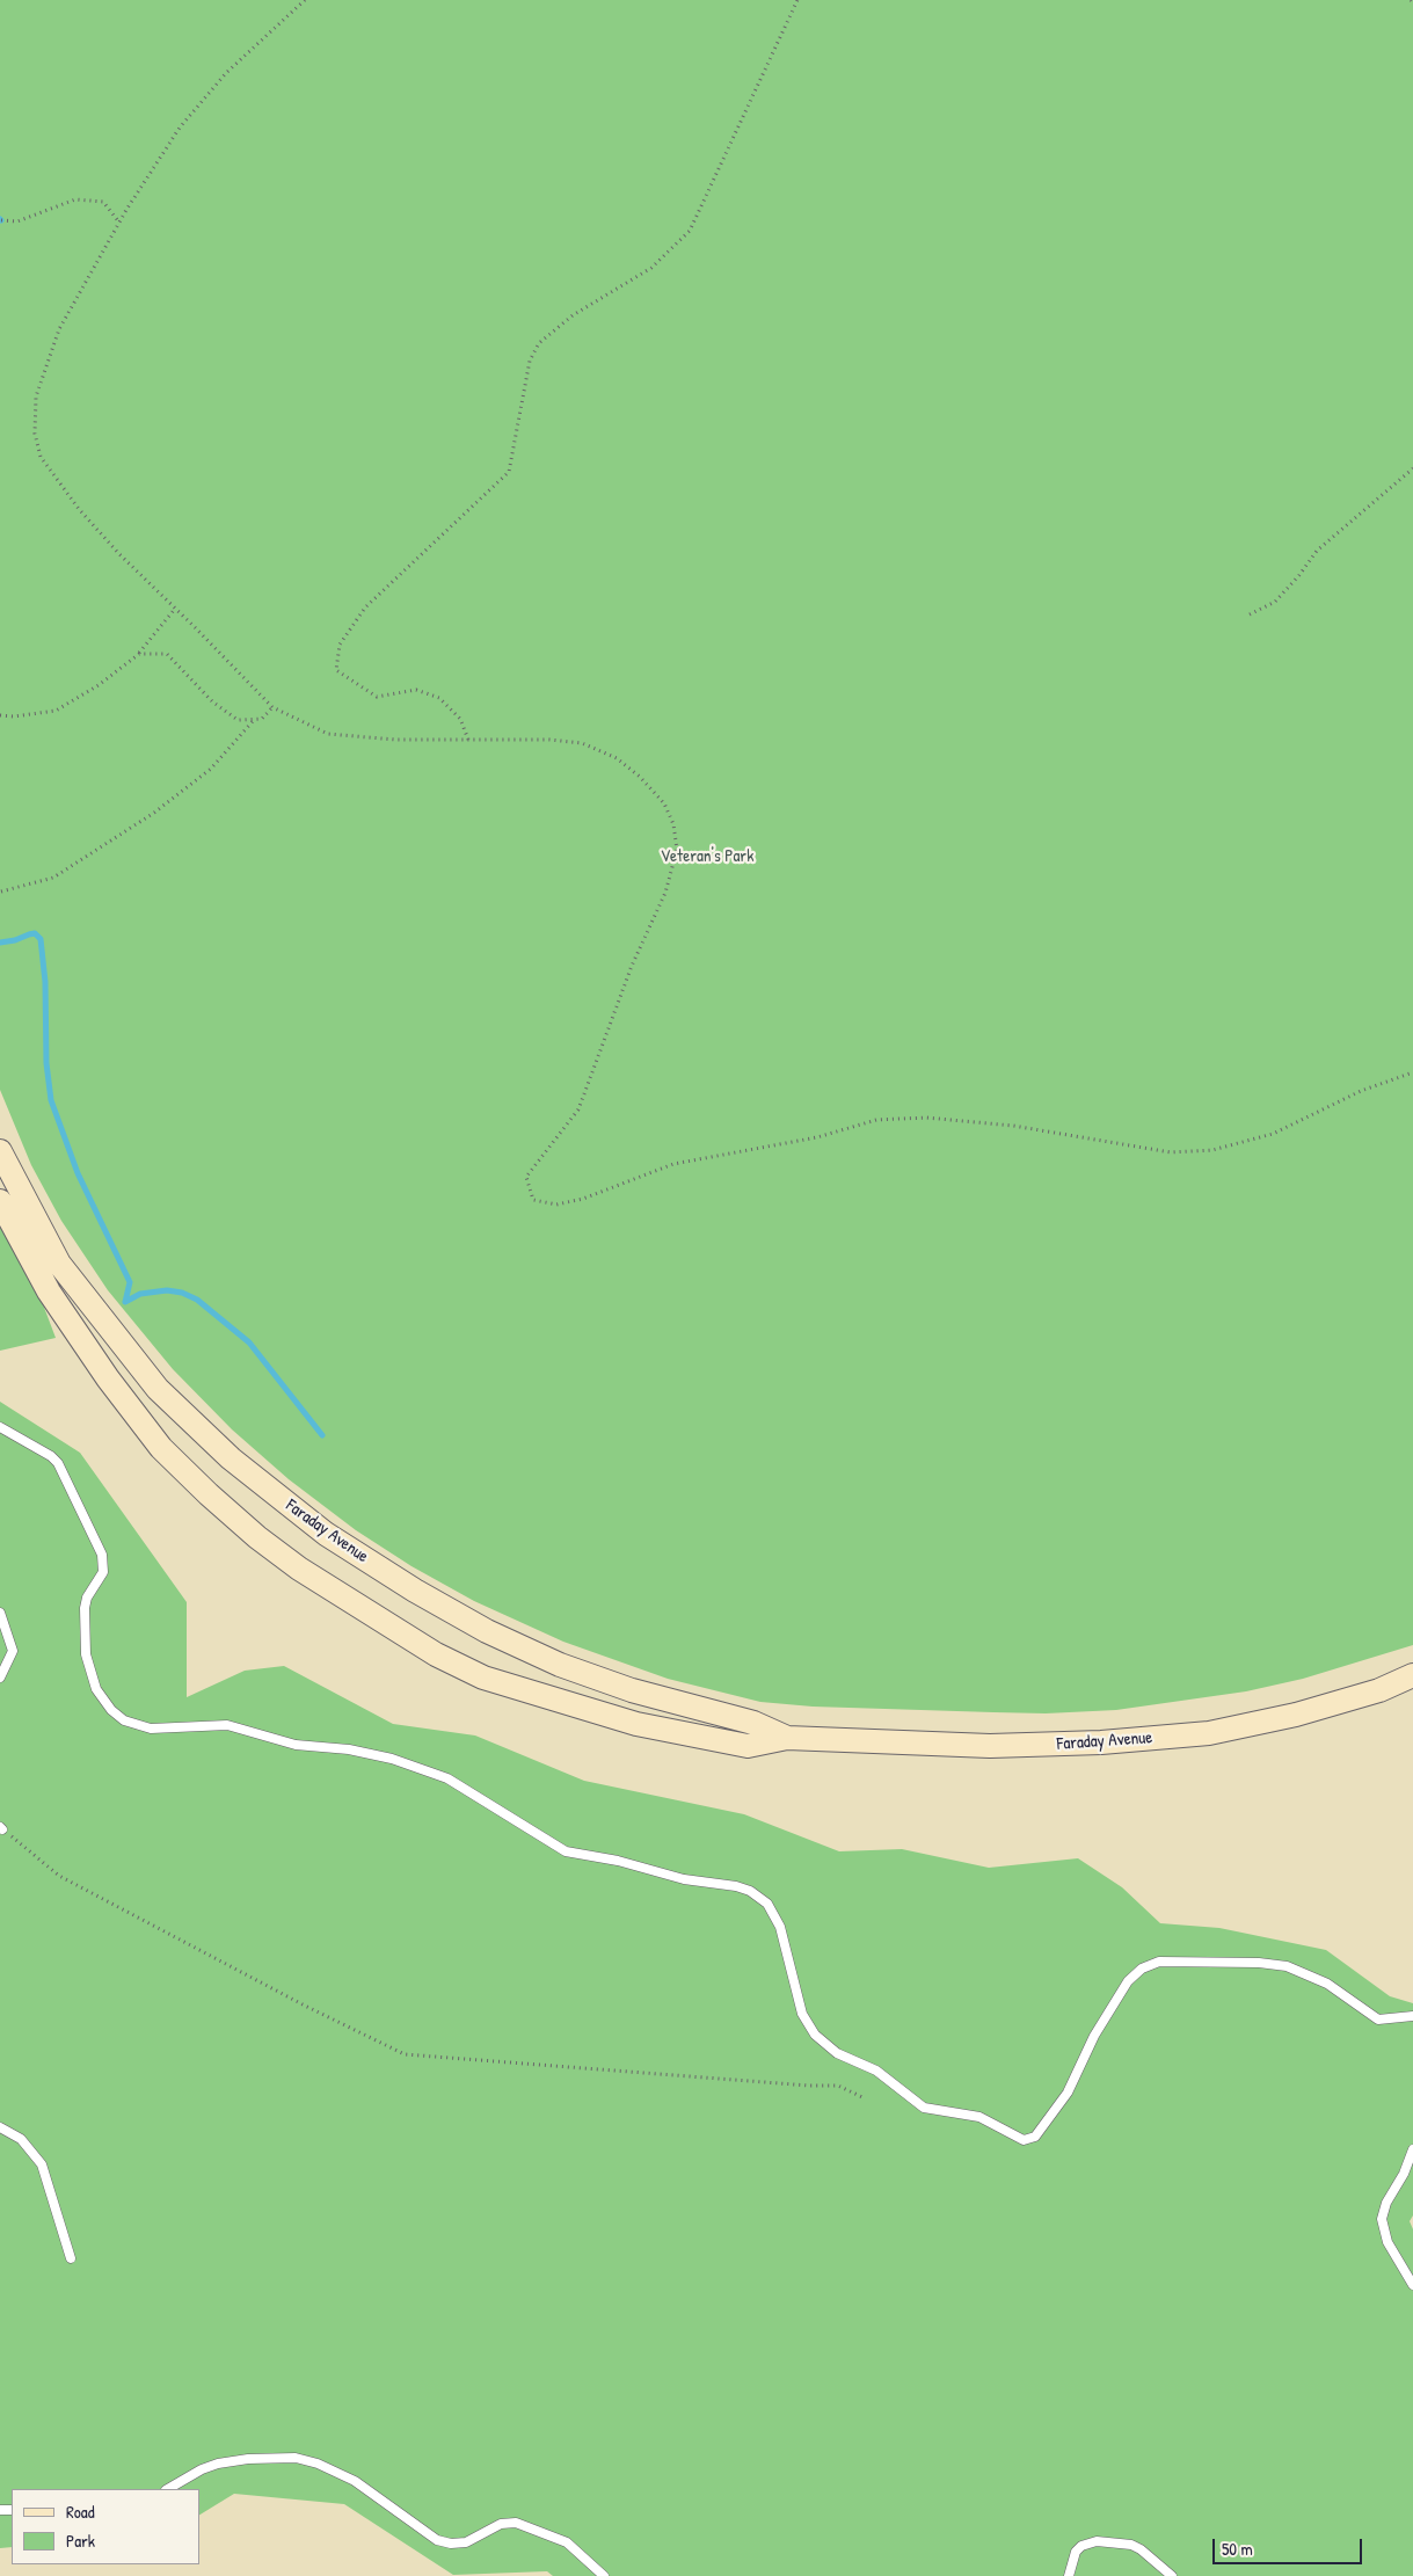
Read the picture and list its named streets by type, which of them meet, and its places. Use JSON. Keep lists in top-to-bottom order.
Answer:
{
  "streets": {
    "main road": ["Faraday Avenue"]
  },
  "parks": ["Veteran's Park"],
  "legend": ["Road", "Park"],
  "scale_bar": "50 m"
}
